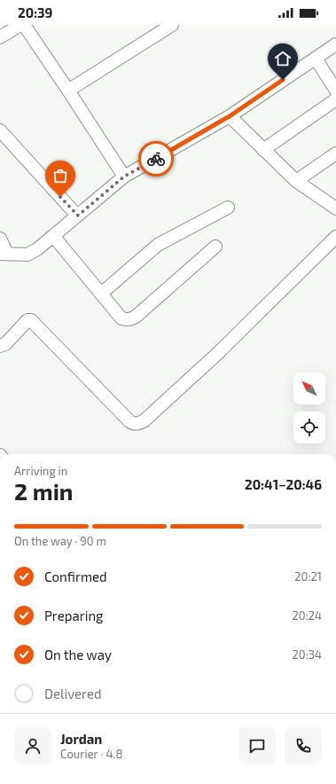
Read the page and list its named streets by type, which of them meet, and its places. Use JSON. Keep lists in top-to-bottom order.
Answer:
{
  "north": "top left",
  "page": {
    "status": "20:39",
    "heading": ["2 min", "Arriving in", "20:41–20:46"],
    "panel": ["Jordan", "Courier · 4.8"],
    "bar": "On the way · 90 m",
    "list": [
      ["Confirmed", "20:21"],
      ["Preparing", "20:24"],
      ["On the way", "20:34"],
      "Delivered"
    ]
  }
}
